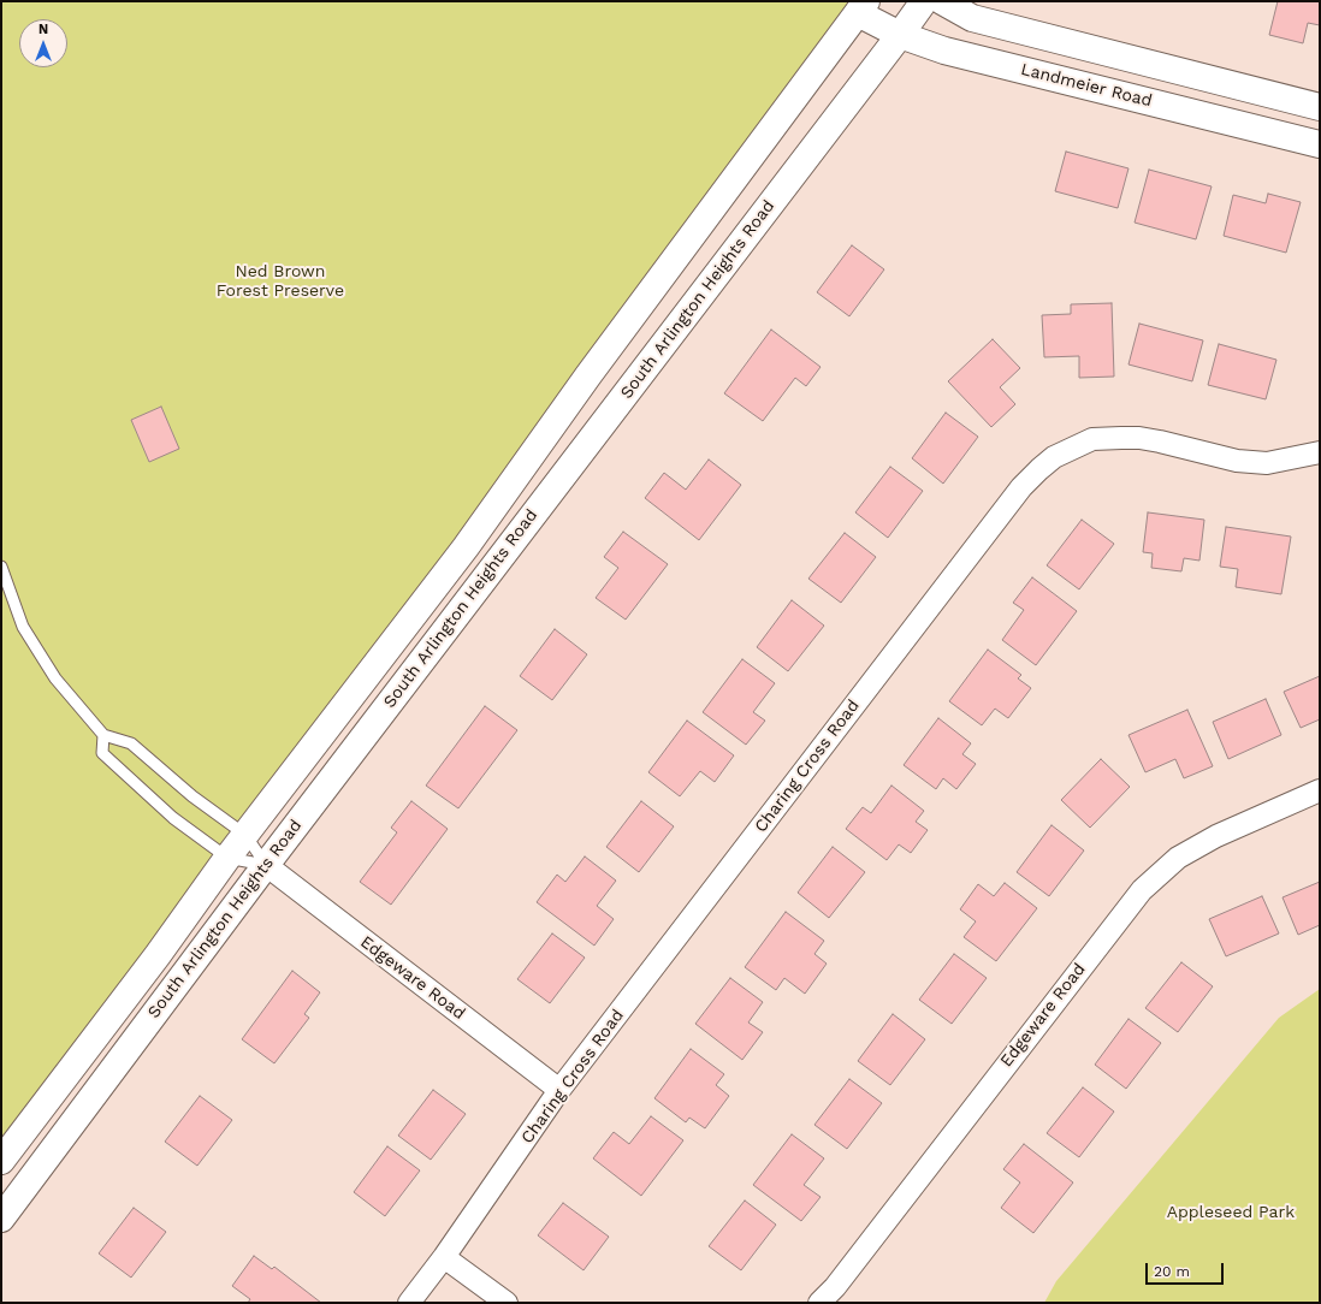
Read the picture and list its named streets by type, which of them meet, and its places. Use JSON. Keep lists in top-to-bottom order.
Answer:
{
  "streets": {
    "main road": ["Landmeier Road", "South Arlington Heights Road"],
    "street": ["Charing Cross Road", "Edgeware Road"]
  },
  "crossings": [
    ["Landmeier Road", "South Arlington Heights Road"],
    ["South Arlington Heights Road", "Edgeware Road"],
    ["Charing Cross Road", "Edgeware Road"]
  ],
  "parks": ["Ned Brown Forest Preserve", "Appleseed Park"],
  "scale_bar": "20 m",
  "north": "top"
}
